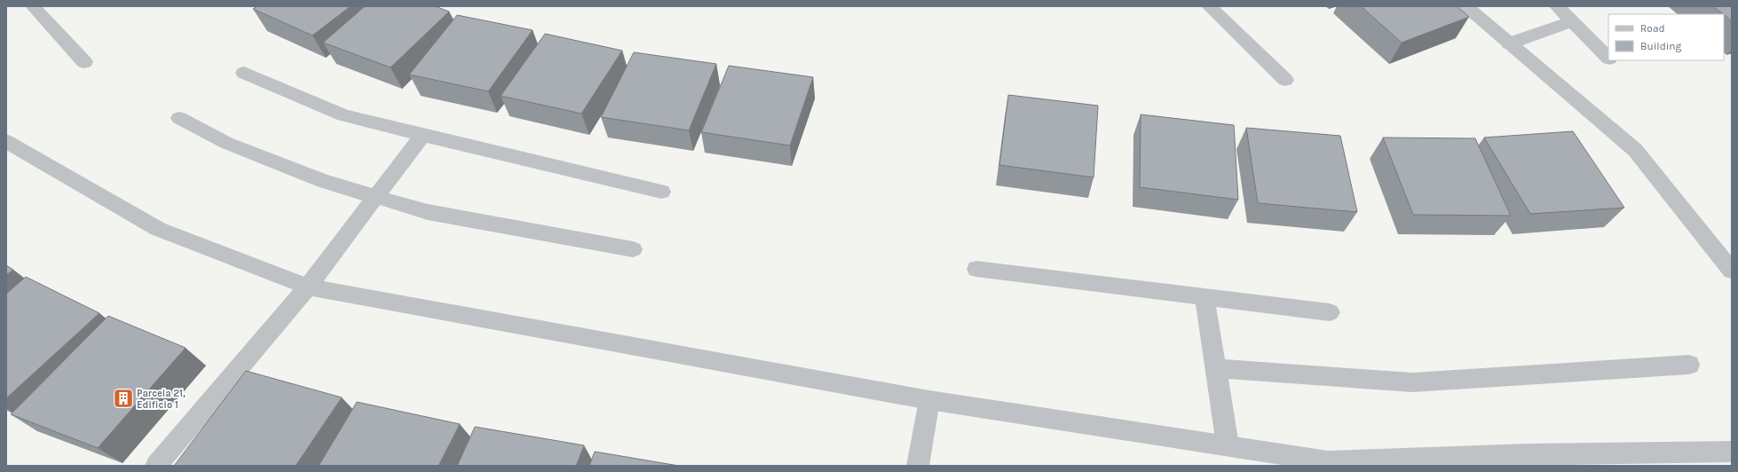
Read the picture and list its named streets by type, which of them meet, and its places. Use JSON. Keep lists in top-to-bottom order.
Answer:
{
  "places": {
    "building": ["Parcela 21, Edificio 1"]
  },
  "legend": ["Road", "Building"]
}
